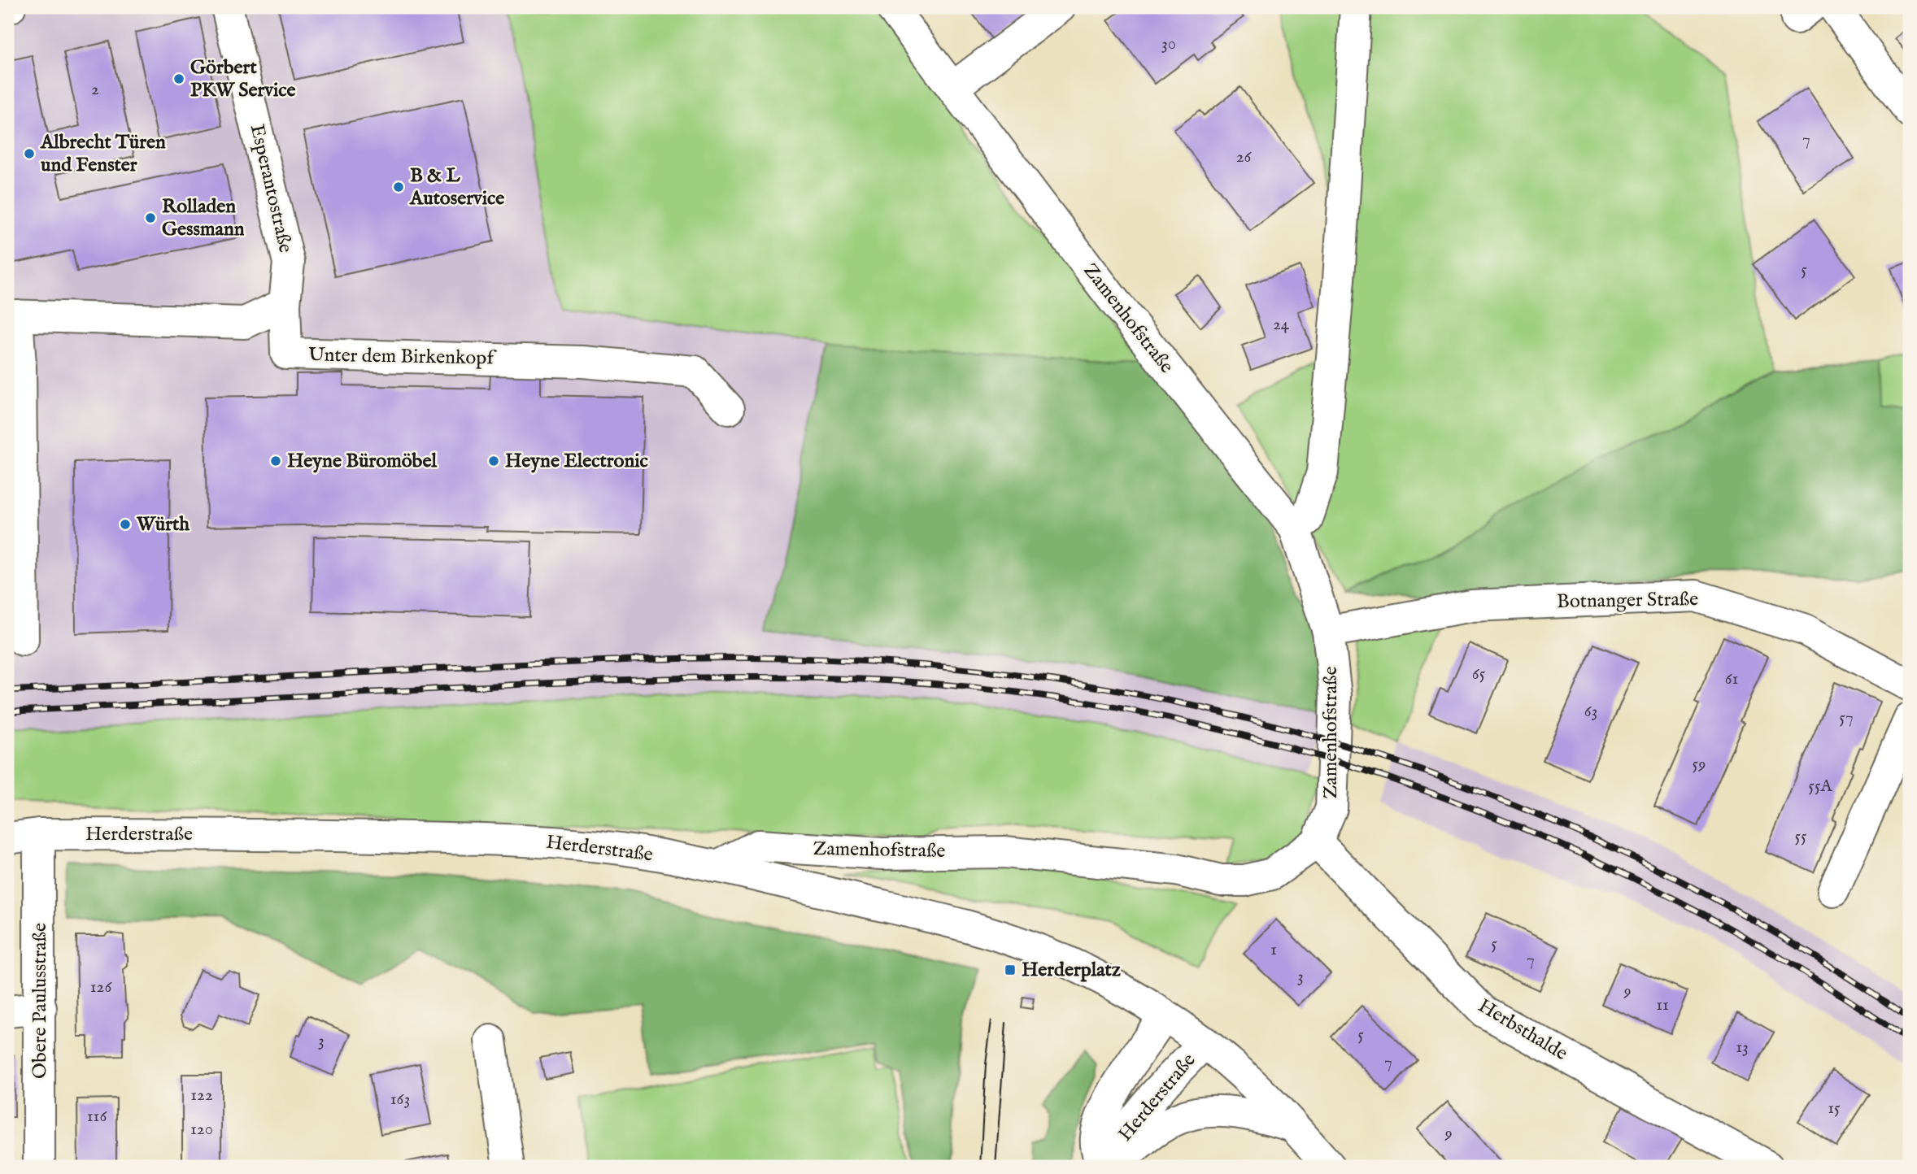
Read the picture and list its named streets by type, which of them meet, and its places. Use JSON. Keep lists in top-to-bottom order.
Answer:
{
  "streets": {
    "street": [
      "Esperantostraße",
      "Zamenhofstraße",
      "Unter dem Birkenkopf",
      "Botnanger Straße",
      "Herderstraße",
      "Obere Paulusstraße",
      "Herbsthalde"
    ]
  },
  "crossings": [
    ["Esperantostraße", "Unter dem Birkenkopf"],
    ["Zamenhofstraße", "Botnanger Straße"],
    ["Zamenhofstraße", "Herderstraße"],
    ["Zamenhofstraße", "Herbsthalde"],
    ["Herderstraße", "Obere Paulusstraße"]
  ],
  "places": {
    "other": [
      "Görbert PKW Service",
      "Albrecht Türen und Fenster",
      "B & L Autoservice",
      "Rolladen Gessmann",
      "Heyne Büromöbel",
      "Heyne Electronic",
      "Würth"
    ],
    "transit": ["Herderplatz"]
  },
  "house_numbers": [
    "30",
    "2",
    "7",
    "26",
    "5",
    "24",
    "65",
    "61",
    "63",
    "57",
    "59",
    "55A",
    "55",
    "5",
    "1",
    "7",
    "3",
    "126",
    "9",
    "11",
    "5",
    "3",
    "13",
    "7",
    "122",
    "163",
    "15",
    "116",
    "120",
    "9"
  ]
}
